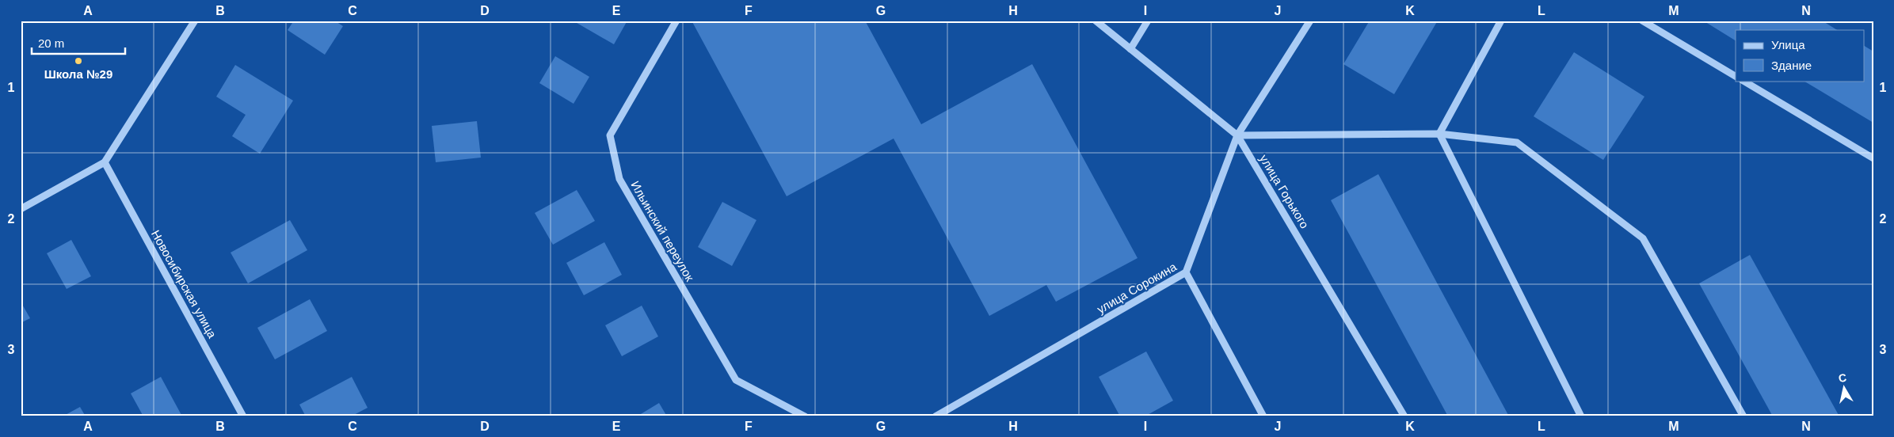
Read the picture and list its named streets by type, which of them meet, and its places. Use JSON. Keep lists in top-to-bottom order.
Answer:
{
  "streets": {
    "street": [
      "улица Горького",
      "Ильинский переулок",
      "Новосибирская улица",
      "улица Сорокина"
    ]
  },
  "crossings": [
    ["улица Горького", "улица Сорокина"]
  ],
  "places": ["Школа №29"],
  "legend": ["Улица", "Здание"],
  "scale_bar": "20 m",
  "north": "top",
  "grid": {
    "columns": [
      "A",
      "B",
      "C",
      "D",
      "E",
      "F",
      "G",
      "H",
      "I",
      "J",
      "K",
      "L",
      "M",
      "N"
    ],
    "rows": ["1", "2", "3"]
  }
}
